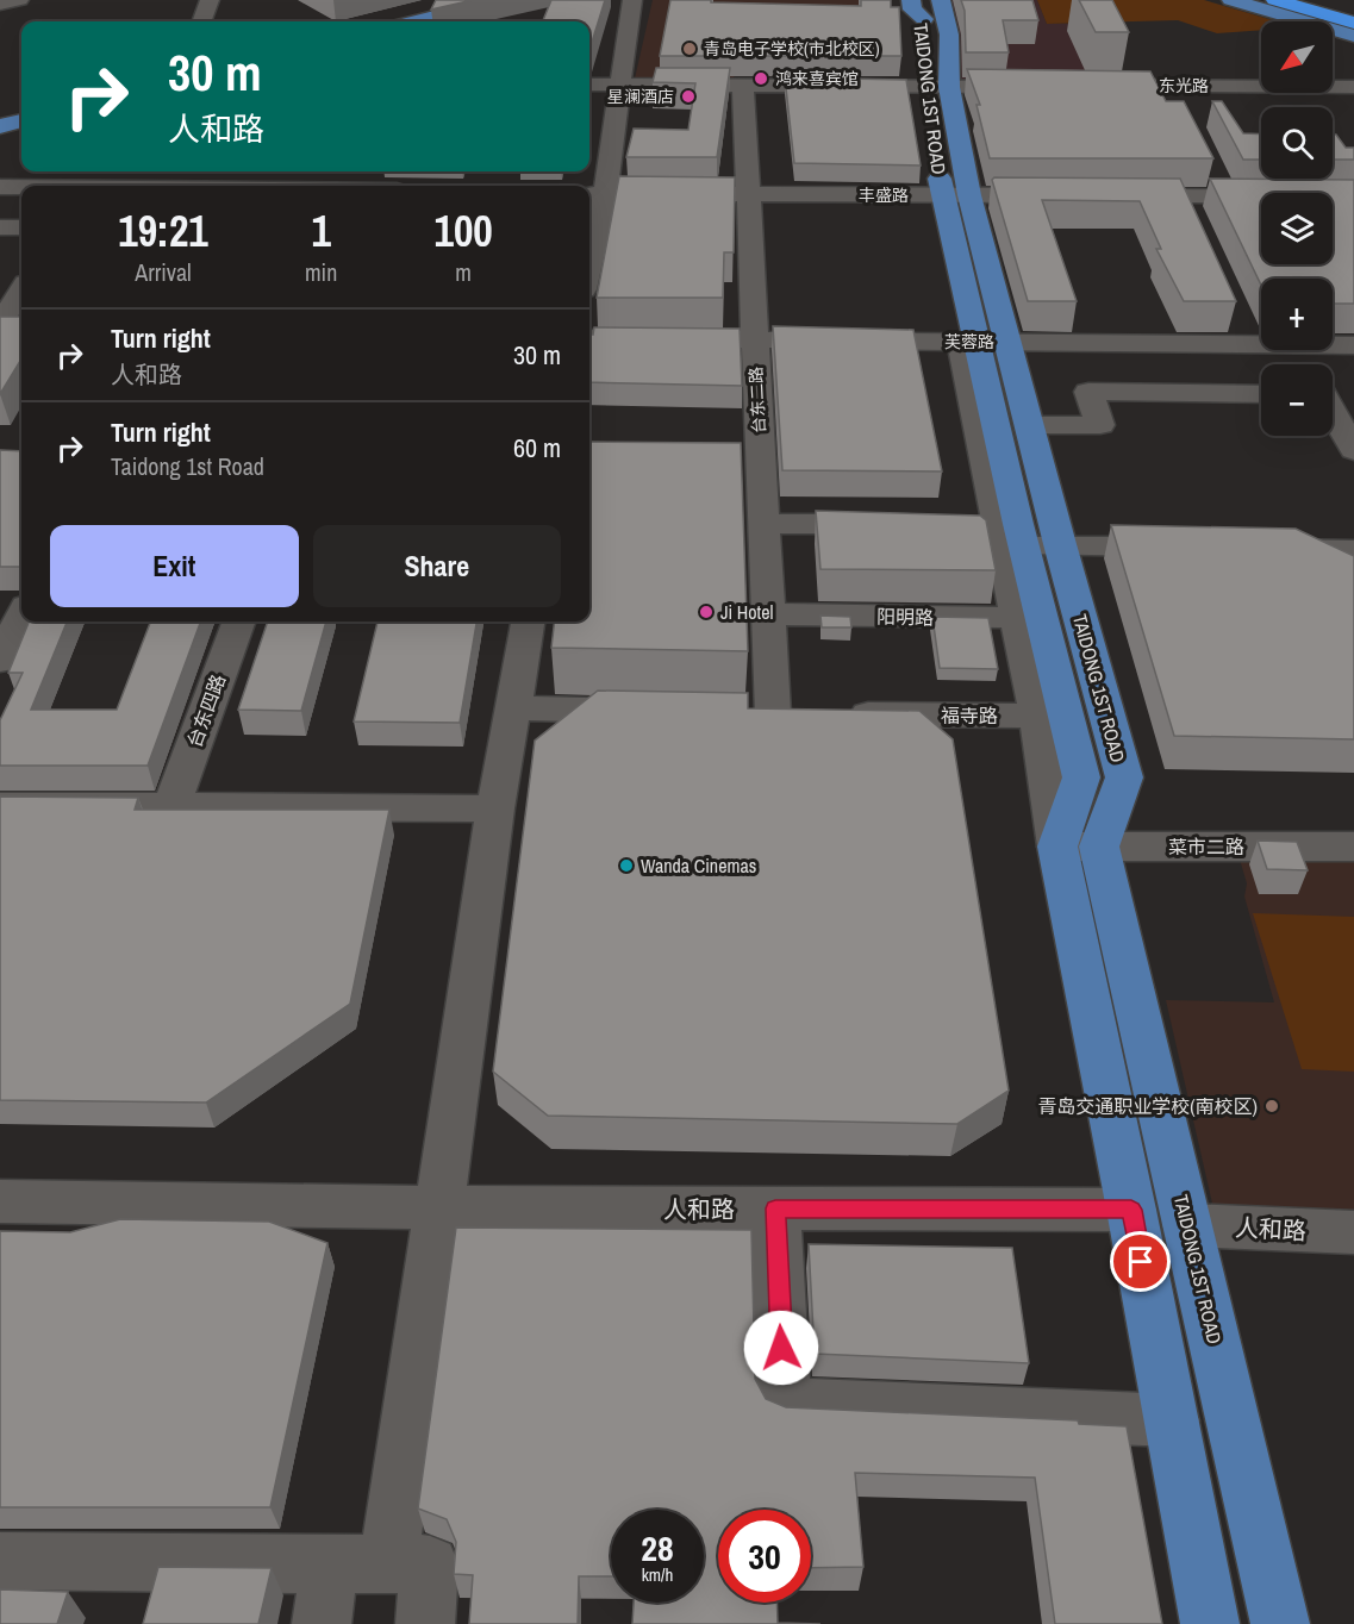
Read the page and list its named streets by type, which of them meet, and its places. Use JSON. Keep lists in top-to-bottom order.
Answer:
{
  "streets": {
    "main road": ["TAIDONG 1ST ROAD"],
    "street": [
      "东光路",
      "丰盛路",
      "芙蓉路",
      "台东二路",
      "阳明路",
      "台东四路",
      "福寺路",
      "菜市二路",
      "人和路"
    ]
  },
  "crossings": [
    ["TAIDONG 1ST ROAD", "丰盛路"],
    ["TAIDONG 1ST ROAD", "芙蓉路"],
    ["TAIDONG 1ST ROAD", "阳明路"],
    ["TAIDONG 1ST ROAD", "菜市二路"],
    ["TAIDONG 1ST ROAD", "人和路"],
    ["丰盛路", "台东二路"],
    ["芙蓉路", "台东二路"],
    ["台东二路", "阳明路"],
    ["台东二路", "福寺路"]
  ],
  "places": [
    "青岛电子学校(市北校区)",
    "鸿来喜宾馆",
    "星澜酒店",
    "Ji Hotel",
    "Wanda Cinemas",
    "青岛交通职业学校(南校区)"
  ],
  "north": "bottom left",
  "page": {
    "map_buttons": ["+", "−"],
    "turn": ["30 m", "人和路"],
    "eta": [
      "19:21",
      "Arrival",
      "1",
      "min",
      "100",
      "m"
    ],
    "list": [
      {
        "name": "Turn right",
        "note": "人和路",
        "value": "30 m"
      },
      {
        "name": "Turn right",
        "note": "Taidong 1st Road",
        "value": "60 m"
      }
    ],
    "buttons": ["Exit", "Share"],
    "speed": "28 km/h",
    "limit": "30"
  }
}
